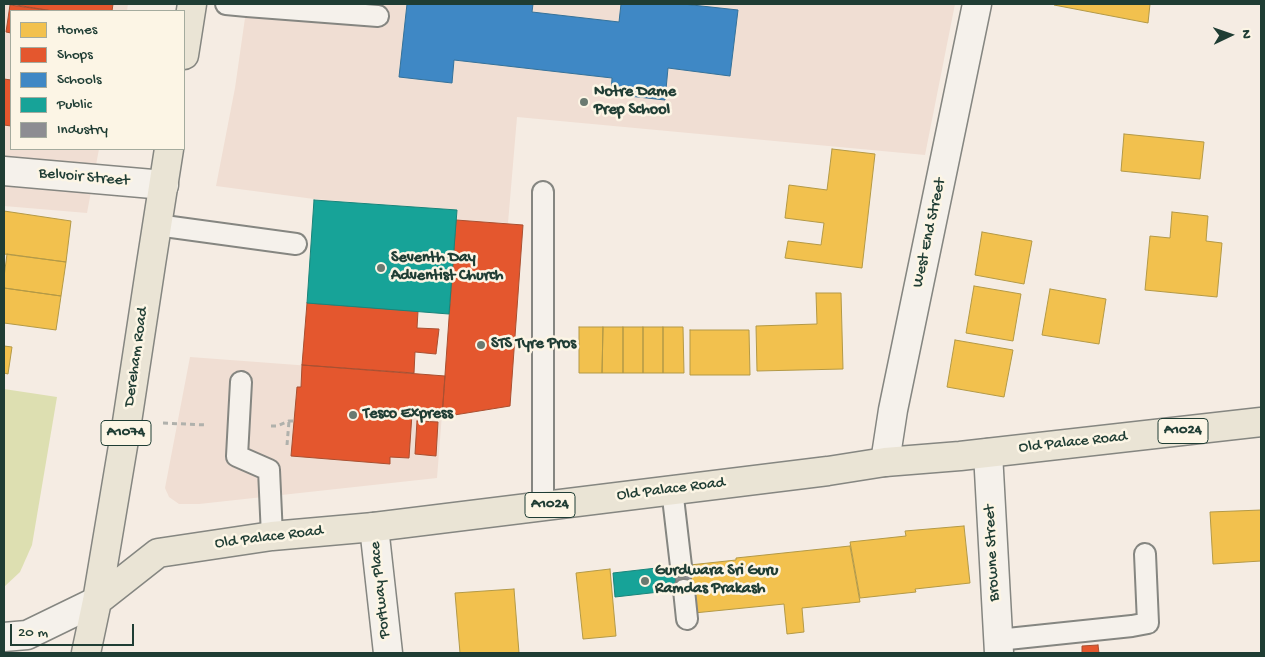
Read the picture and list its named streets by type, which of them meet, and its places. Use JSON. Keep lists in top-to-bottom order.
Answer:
{
  "streets": {
    "main road": [
      "Dereham Road",
      "A1024",
      "A1074",
      "Old Palace Road"
    ],
    "street": [
      "Belvoir Street",
      "West End Street",
      "Browne Street",
      "Portway Place"
    ]
  },
  "crossings": [
    ["Belvoir Street", "Dereham Road"],
    ["West End Street", "Old Palace Road"],
    ["Dereham Road", "Old Palace Road"],
    ["Old Palace Road", "Browne Street"],
    ["Old Palace Road", "Portway Place"]
  ],
  "places": [
    "Notre Dame Prep School",
    "Seventh Day Adventist Church",
    "STS Tyre Pros",
    "Tesco Express",
    "Gurdwara Sri Guru Ramdas Prakash"
  ],
  "legend": [
    "Homes",
    "Shops",
    "Schools",
    "Public",
    "Industry"
  ],
  "scale_bar": "20 m",
  "north": "right"
}
